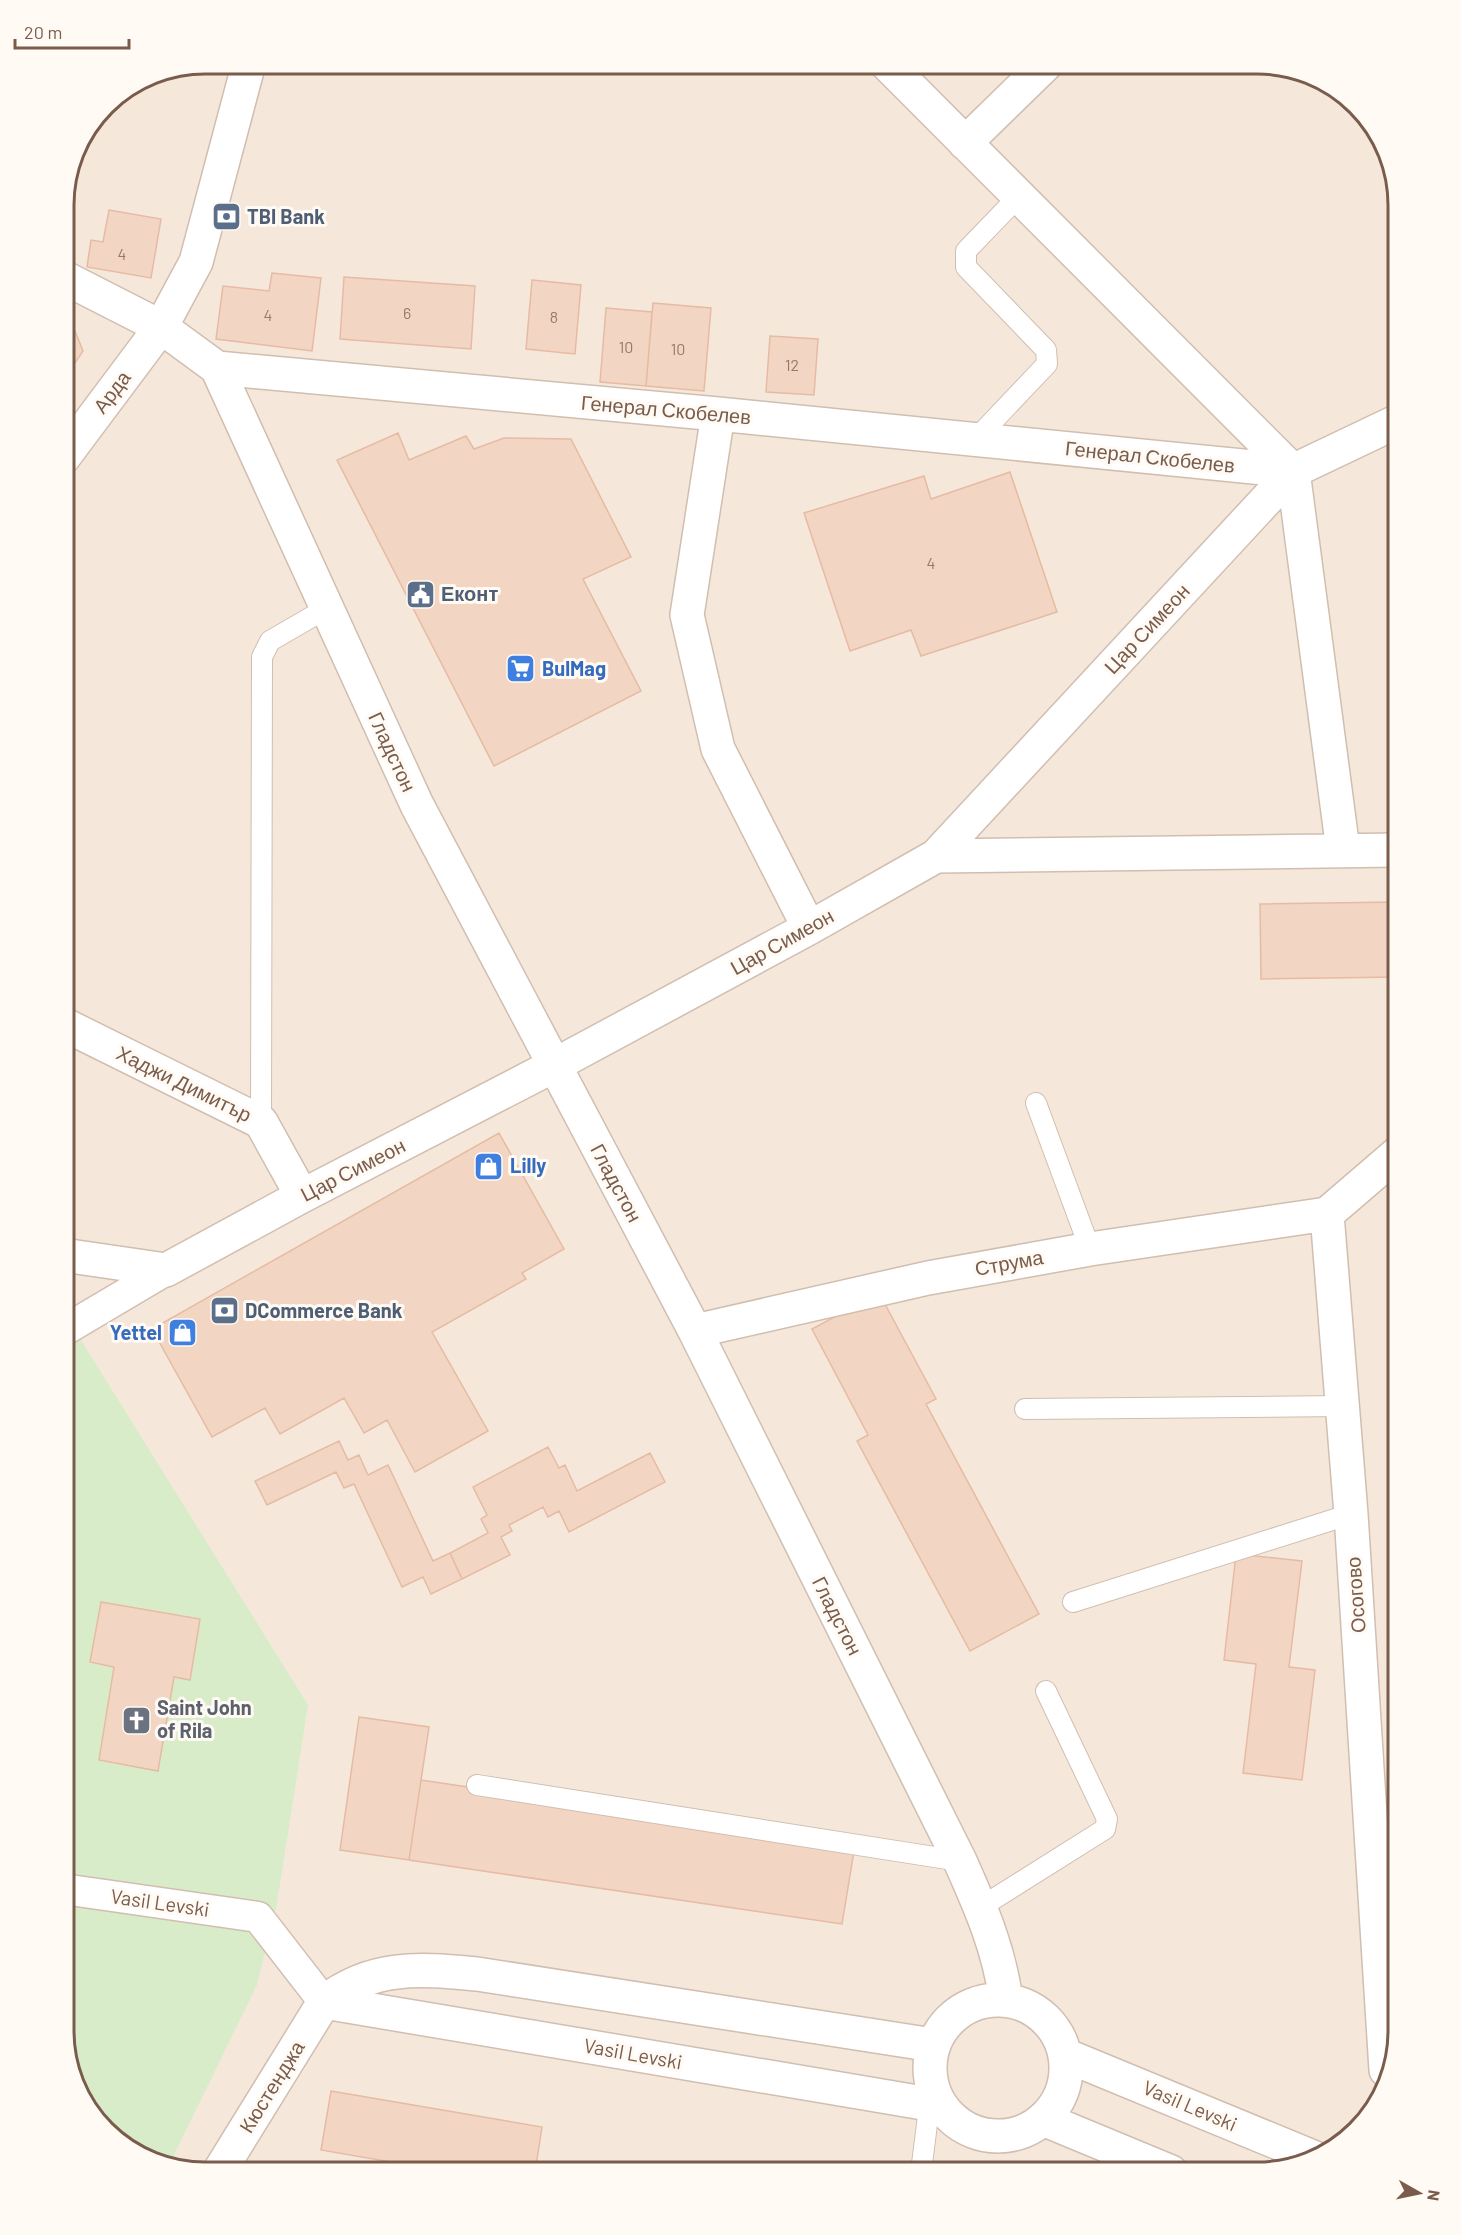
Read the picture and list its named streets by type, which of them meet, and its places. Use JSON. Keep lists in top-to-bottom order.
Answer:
{
  "streets": {
    "street": [
      "Арда",
      "Генерал Скобелев",
      "Цар Симеон",
      "Гладстон",
      "Хаджи Димитър",
      "Струма",
      "Осогово",
      "Vasil Levski",
      "Кюстенджа"
    ]
  },
  "crossings": [
    ["Генерал Скобелев", "Цар Симеон"],
    ["Генерал Скобелев", "Гладстон"],
    ["Цар Симеон", "Гладстон"],
    ["Цар Симеон", "Хаджи Димитър"],
    ["Гладстон", "Струма"],
    ["Гладстон", "Vasil Levski"],
    ["Струма", "Осогово"],
    ["Vasil Levski", "Кюстенджа"]
  ],
  "places": {
    "bank": ["TBI Bank", "DCommerce Bank"],
    "public building": ["Еконт"],
    "supermarket": ["BulMag"],
    "shop": ["Lilly", "Yettel"],
    "church": ["Saint John of Rila"]
  },
  "house_numbers": [
    "4",
    "6",
    "4",
    "8",
    "10",
    "10",
    "12",
    "4"
  ],
  "scale_bar": "20 m",
  "north": "right"
}
